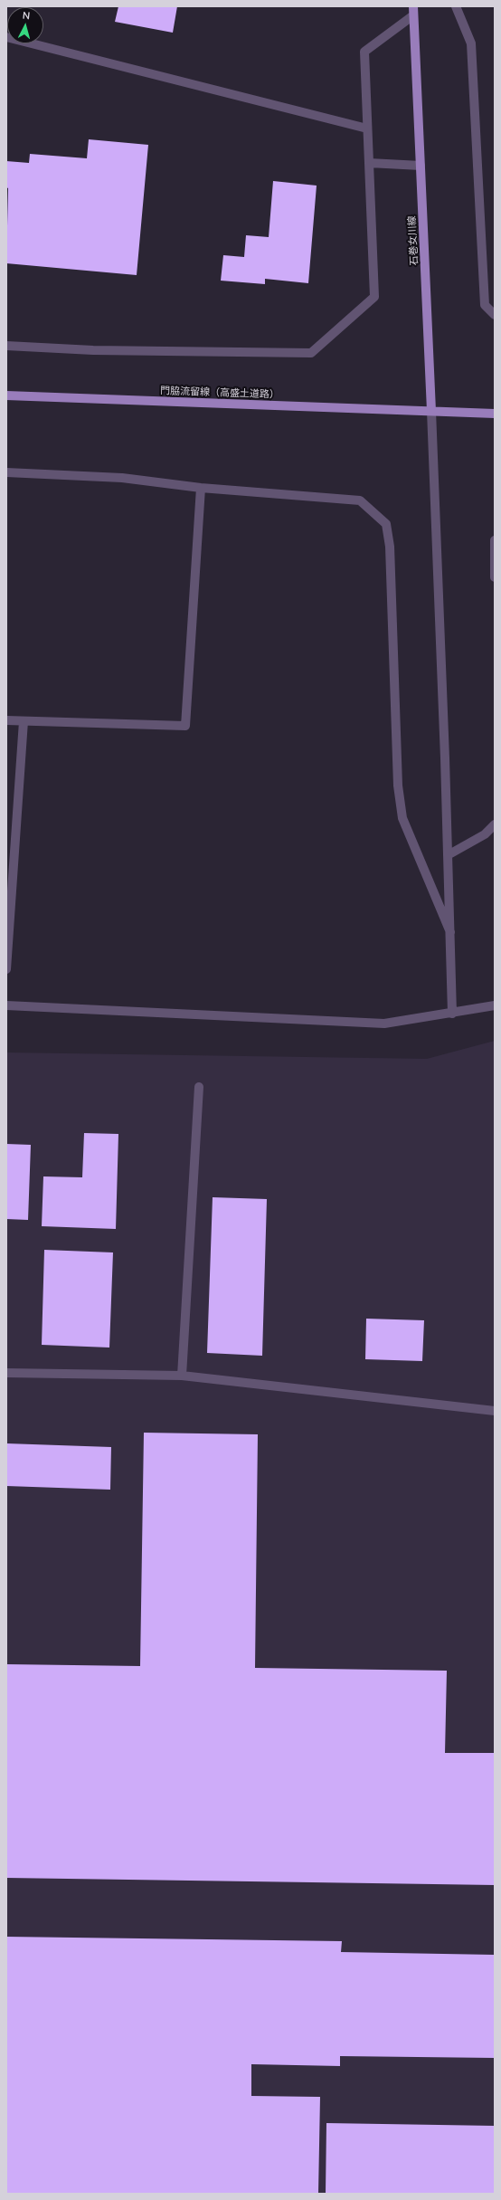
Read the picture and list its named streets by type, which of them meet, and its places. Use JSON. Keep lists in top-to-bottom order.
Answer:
{
  "streets": {
    "main road": ["石巻女川線", "門脇流留線（高盛土道路）"]
  },
  "crossings": [
    ["石巻女川線", "門脇流留線（高盛土道路）"]
  ],
  "north": "top"
}
